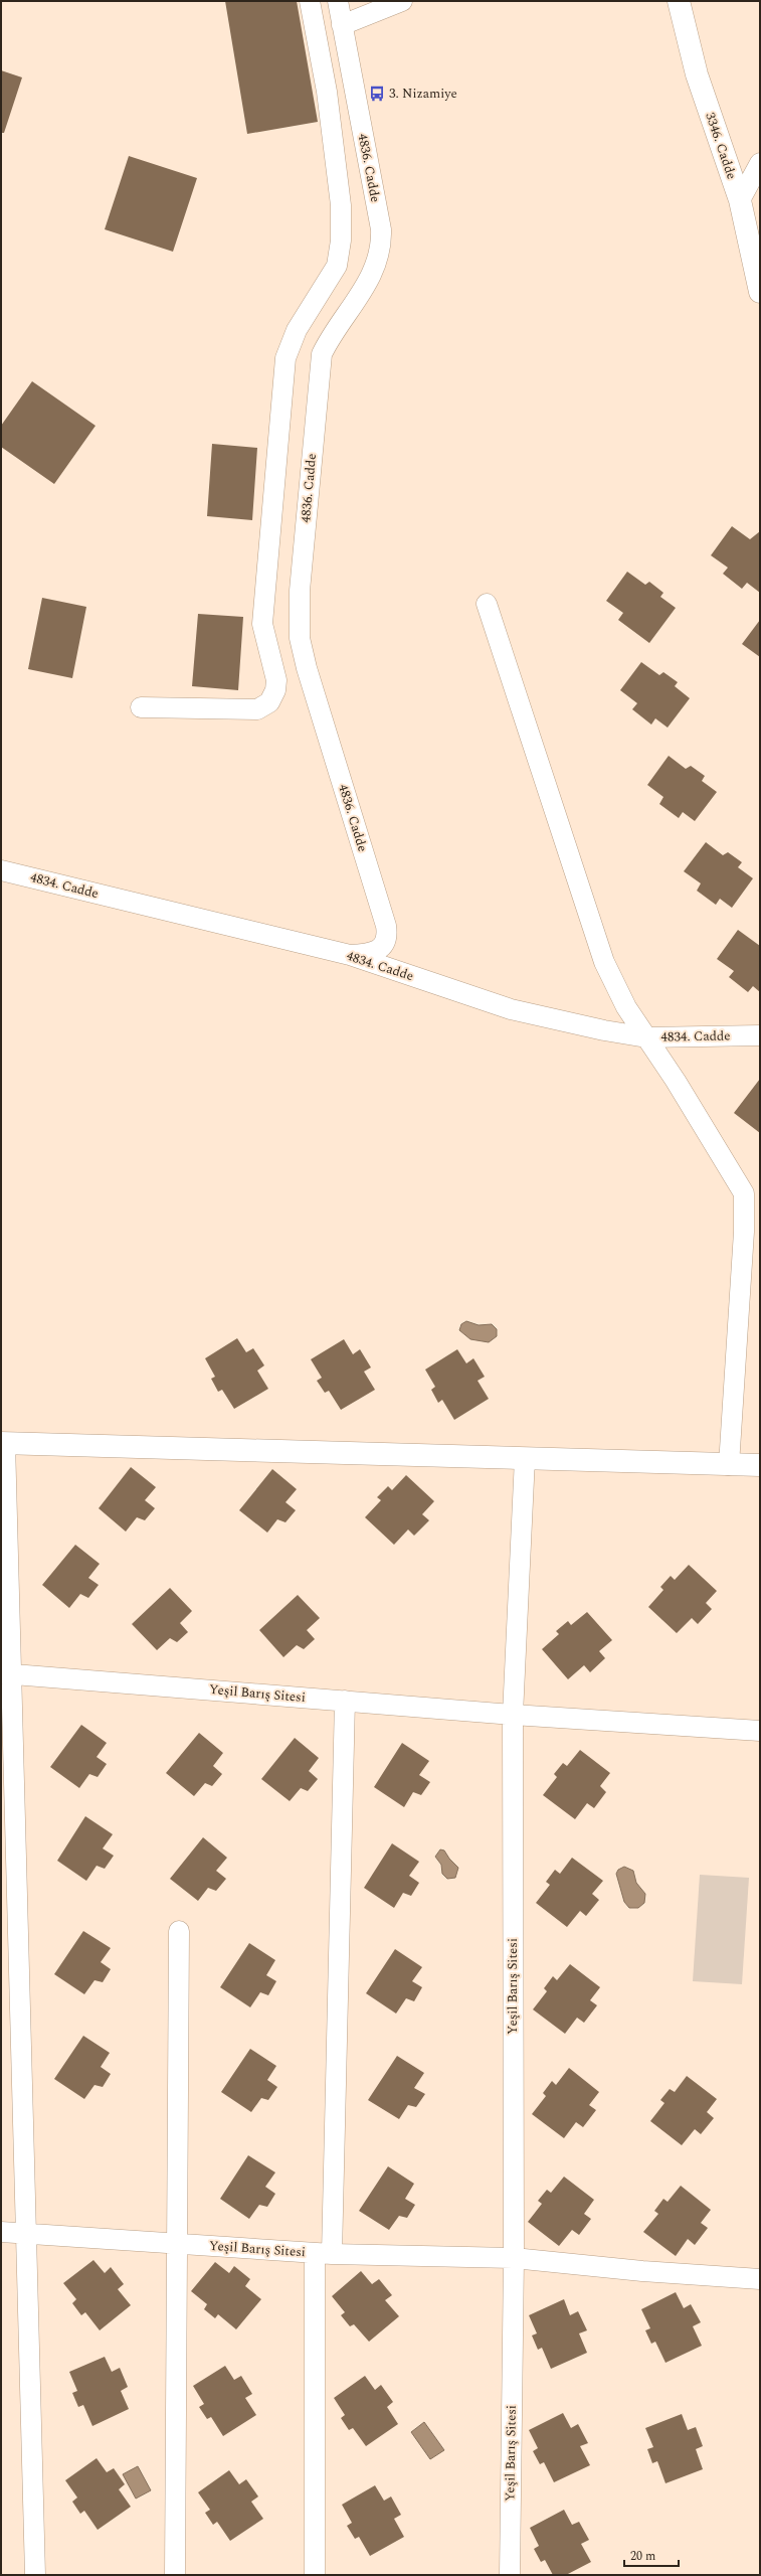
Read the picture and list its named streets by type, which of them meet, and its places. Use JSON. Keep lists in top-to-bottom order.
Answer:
{
  "streets": {
    "street": [
      "3346. Cadde",
      "4836. Cadde",
      "4834. Cadde",
      "Yeşil Barış Sitesi"
    ]
  },
  "crossings": [
    ["4836. Cadde", "4834. Cadde"]
  ],
  "places": {
    "bus stop": ["3. Nizamiye"]
  },
  "scale_bar": "20 m"
}
